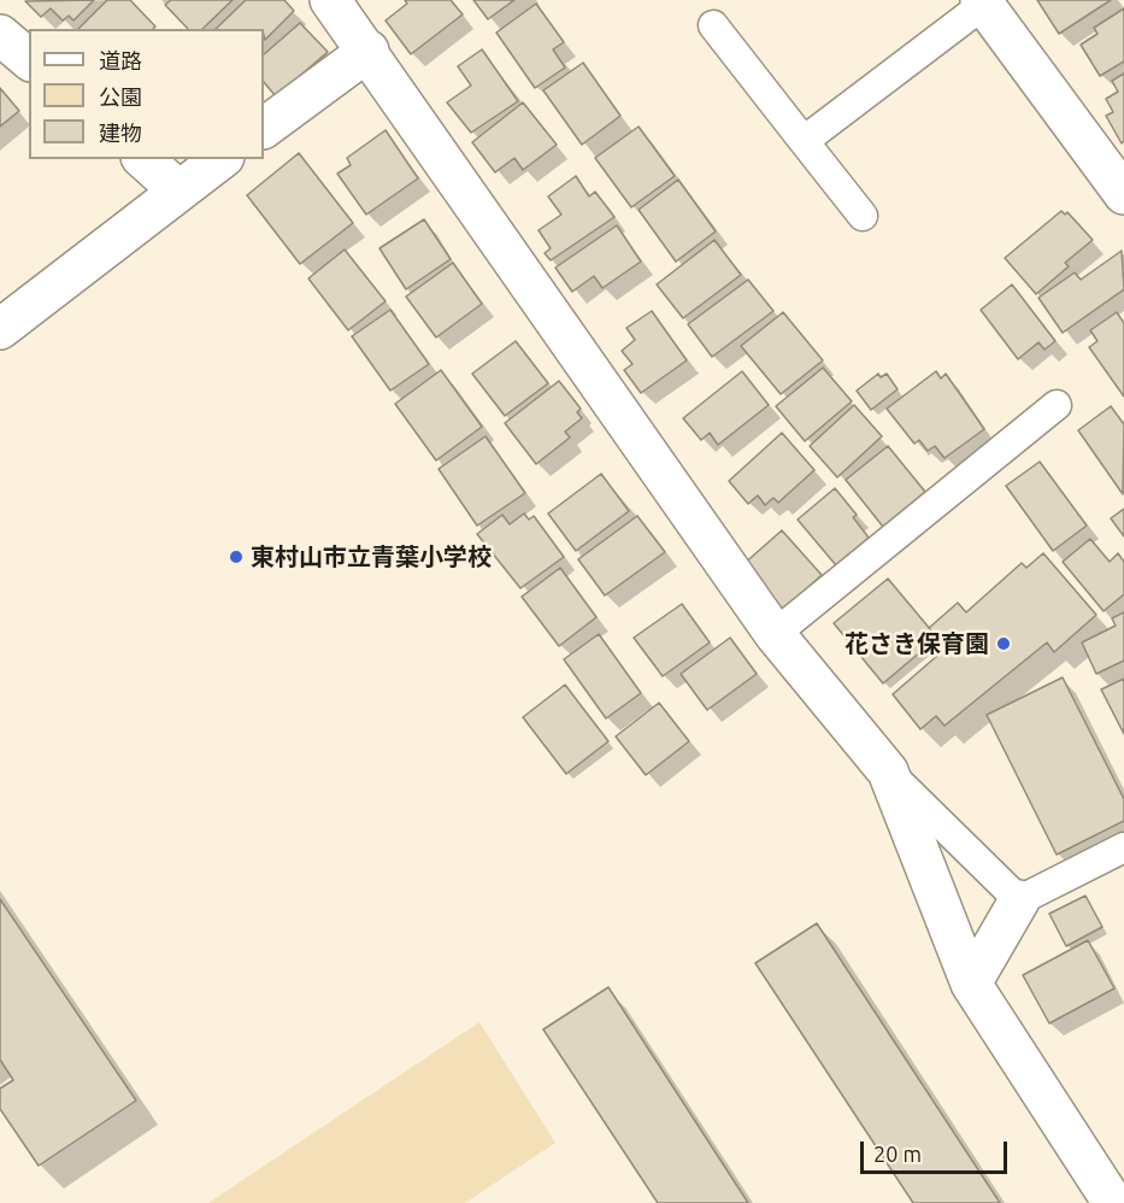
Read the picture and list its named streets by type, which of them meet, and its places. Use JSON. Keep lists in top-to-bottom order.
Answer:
{
  "places": ["東村山市立青葉小学校", "花さき保育園"],
  "legend": ["道路", "公園", "建物"],
  "scale_bar": "20 m"
}
